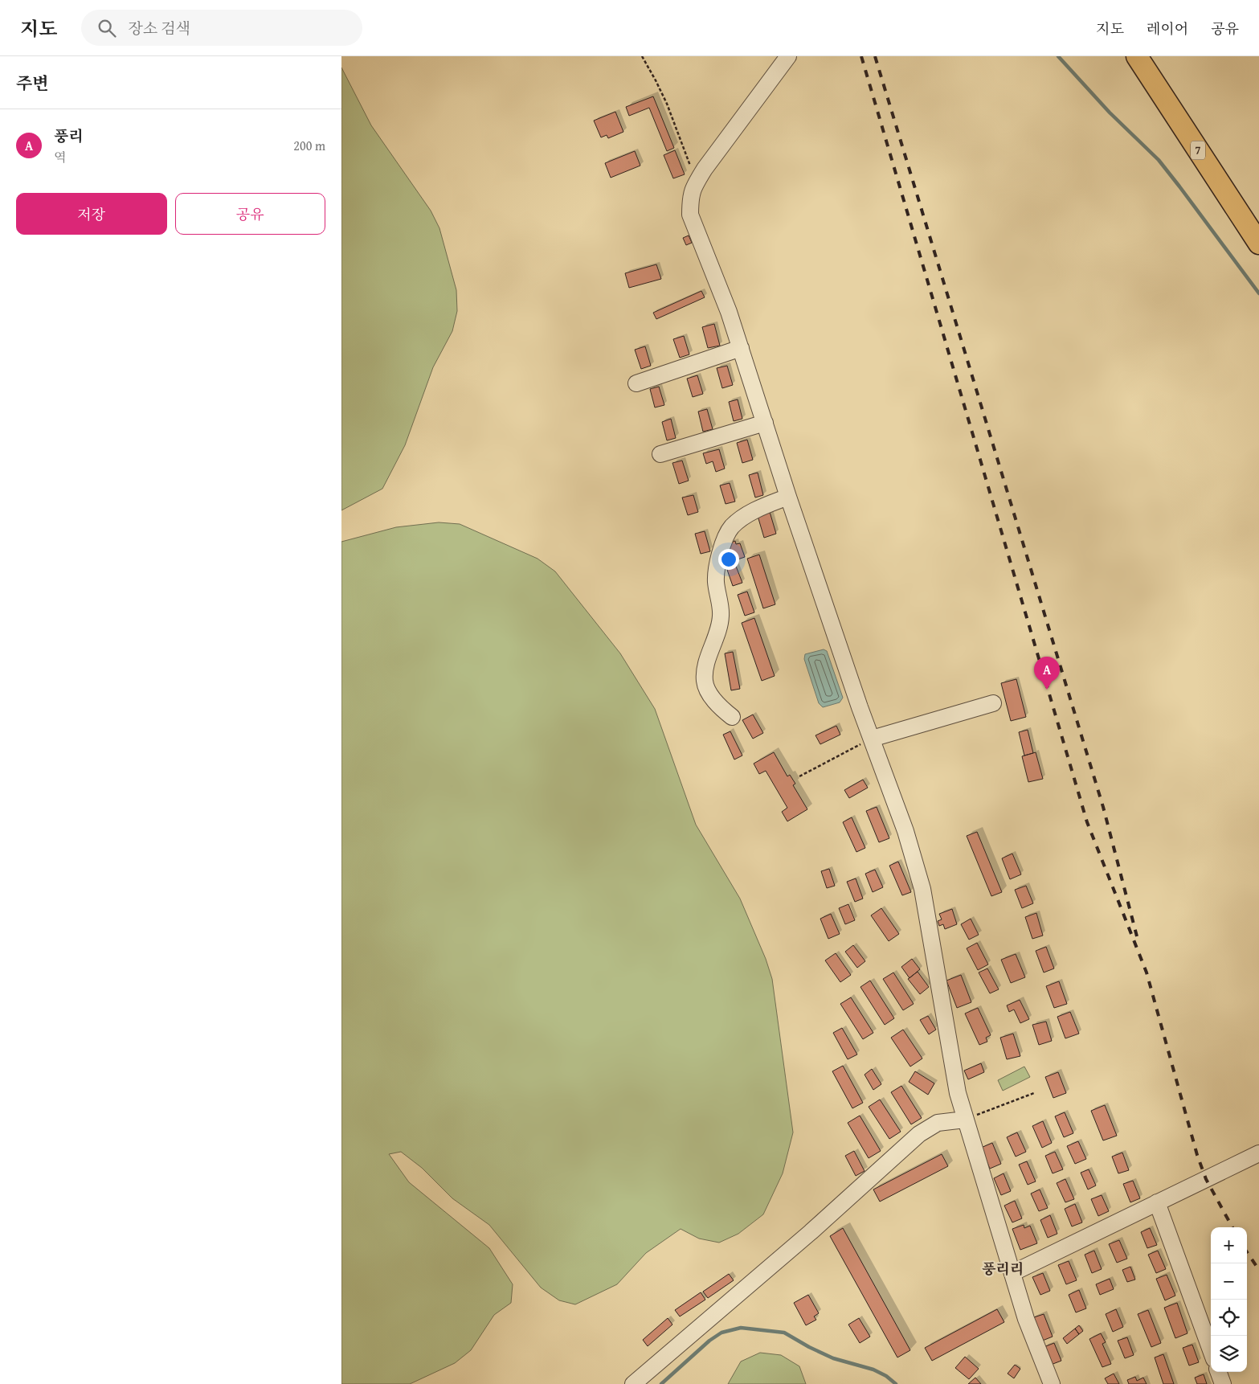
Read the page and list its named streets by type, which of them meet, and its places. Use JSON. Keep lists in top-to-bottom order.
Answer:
{
  "streets": {
    "main road": ["7"]
  },
  "districts": ["풍리리"],
  "page": {
    "header": "지도",
    "search": "장소 검색",
    "nav": ["지도", "레이어", "공유"],
    "heading": "주변",
    "list": [
      {
        "mark": "A",
        "name": "풍리",
        "note": "역",
        "value": "200 m"
      }
    ],
    "buttons": ["저장", "공유"],
    "pins": "A",
    "map_buttons": ["+", "−"]
  }
}
